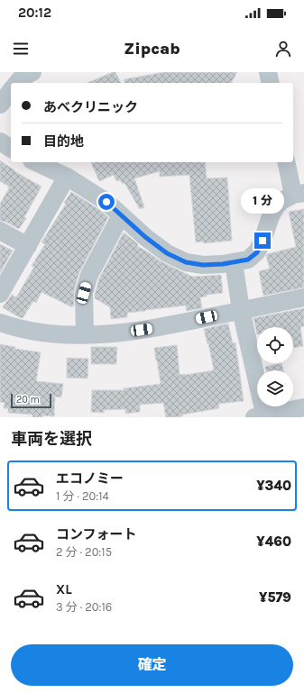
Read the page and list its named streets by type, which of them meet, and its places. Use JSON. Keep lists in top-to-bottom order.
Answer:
{
  "scale_bar": "20 m",
  "page": {
    "status": "20:12",
    "header": "Zipcab",
    "banner": ["あべクリニック", "目的地"],
    "bubble": "1 分",
    "scale": "20 m",
    "heading": "車両を選択",
    "list": [
      {
        "name": "エコノミー",
        "note": "1 分 · 20:14",
        "value": "¥340"
      },
      {
        "name": "コンフォート",
        "note": "2 分 · 20:15",
        "value": "¥460"
      },
      {
        "name": "XL",
        "note": "3 分 · 20:16",
        "value": "¥579"
      }
    ],
    "buttons": "確定"
  }
}
